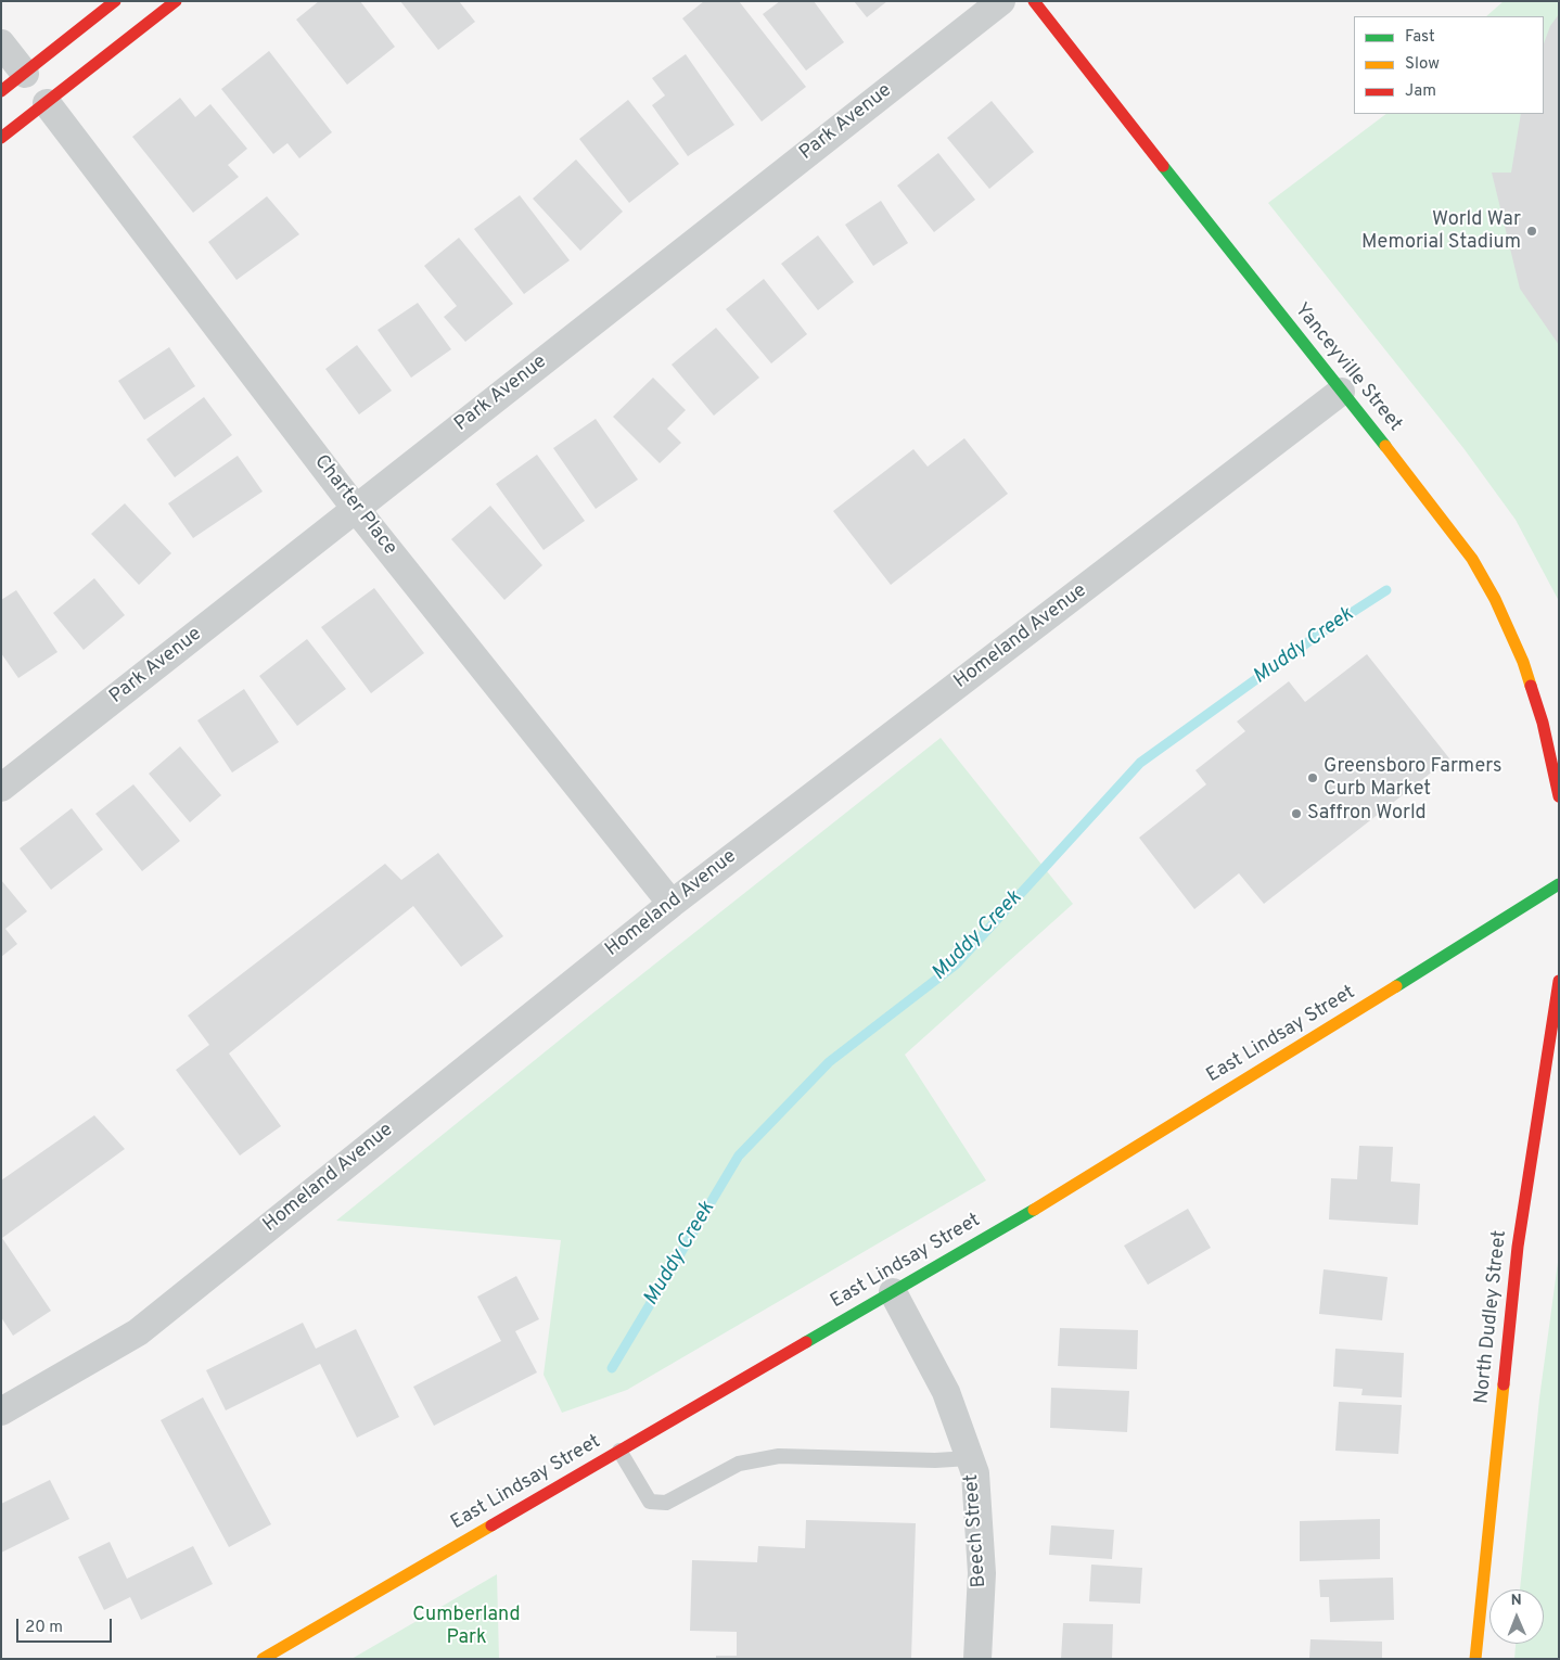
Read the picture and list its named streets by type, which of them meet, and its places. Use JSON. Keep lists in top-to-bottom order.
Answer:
{
  "streets": {
    "street": [
      "Park Avenue",
      "Yanceyville Street",
      "Charter Place",
      "Homeland Avenue",
      "East Lindsay Street",
      "North Dudley Street",
      "Beech Street"
    ]
  },
  "crossings": [
    ["Park Avenue", "Charter Place"],
    ["Yanceyville Street", "Homeland Avenue"],
    ["Charter Place", "Homeland Avenue"],
    ["East Lindsay Street", "Beech Street"]
  ],
  "water": ["Muddy Creek"],
  "parks": ["Cumberland Park"],
  "places": ["World War Memorial Stadium", "Greensboro Farmers Curb Market", "Saffron World"],
  "legend": ["Fast", "Slow", "Jam"],
  "scale_bar": "20 m",
  "north": "top"
}
